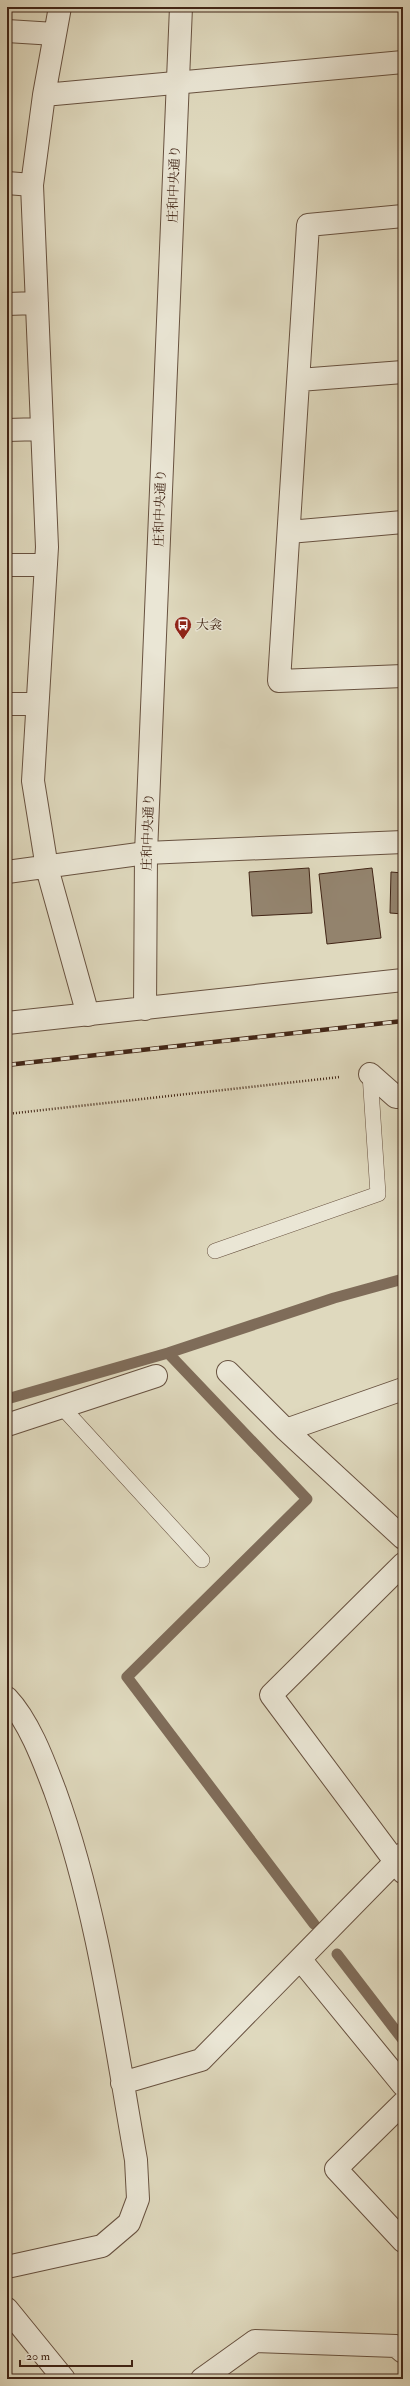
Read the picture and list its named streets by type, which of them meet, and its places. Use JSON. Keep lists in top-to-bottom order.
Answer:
{
  "streets": {
    "street": ["庄和中央通り"]
  },
  "places": {
    "bus stop": ["大衾"]
  },
  "scale_bar": "20 m"
}
